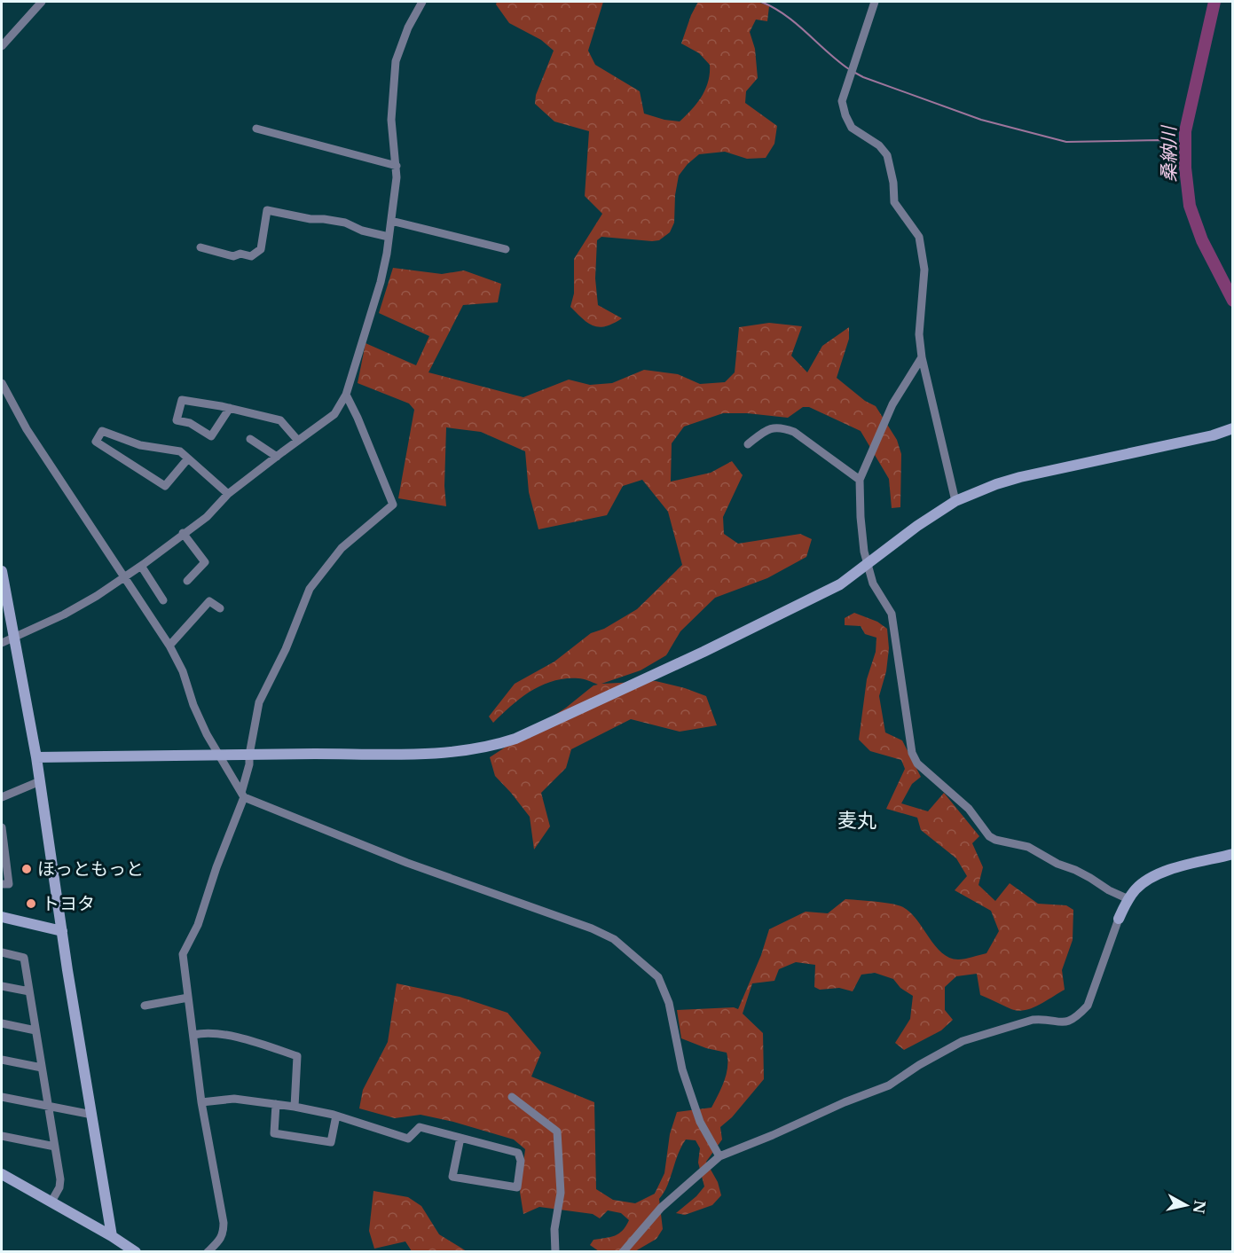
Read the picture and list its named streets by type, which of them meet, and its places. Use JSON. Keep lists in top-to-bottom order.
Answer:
{
  "districts": ["麦丸"],
  "water": ["桑納川"],
  "places": ["ほっともっと", "トヨタ"],
  "north": "right"
}
